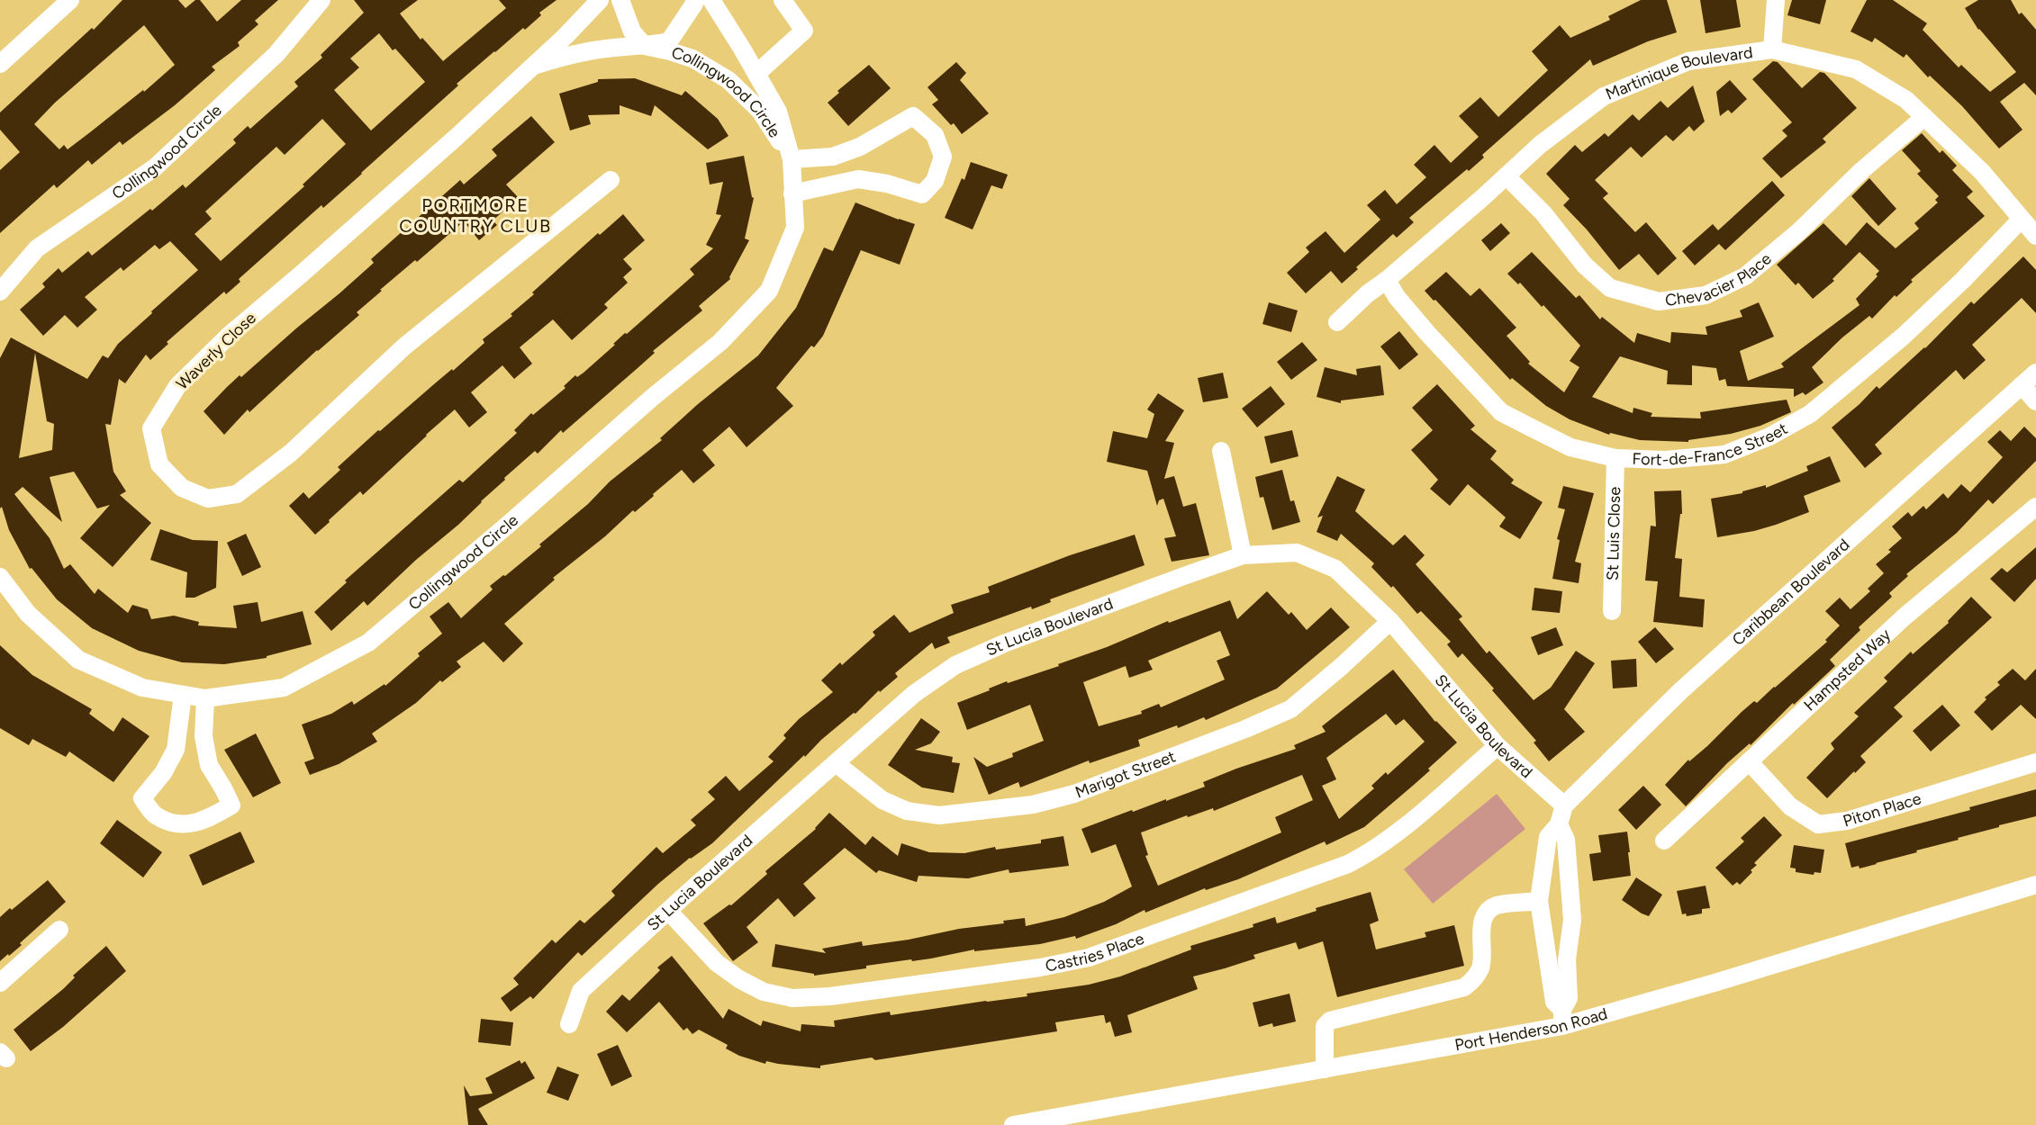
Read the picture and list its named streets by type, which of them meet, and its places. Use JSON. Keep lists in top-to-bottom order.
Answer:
{
  "streets": {
    "street": [
      "Martinique Boulevard",
      "Collingwood Circle",
      "Chevacier Place",
      "Waverly Close",
      "Fort-de-France Street",
      "St Luis Close",
      "Caribbean Boulevard",
      "St Lucia Boulevard",
      "Hampsted Way",
      "Marigot Street",
      "Piton Place",
      "Castries Place",
      "Port Henderson Road"
    ]
  },
  "crossings": [
    ["Martinique Boulevard", "Chevacier Place"],
    ["Martinique Boulevard", "Fort-de-France Street"],
    ["Collingwood Circle", "Waverly Close"],
    ["Fort-de-France Street", "St Luis Close"],
    ["Caribbean Boulevard", "St Lucia Boulevard"],
    ["Caribbean Boulevard", "Port Henderson Road"],
    ["St Lucia Boulevard", "Marigot Street"],
    ["St Lucia Boulevard", "Castries Place"],
    ["Hampsted Way", "Piton Place"]
  ],
  "districts": ["PORTMORE COUNTRY CLUB"]
}
